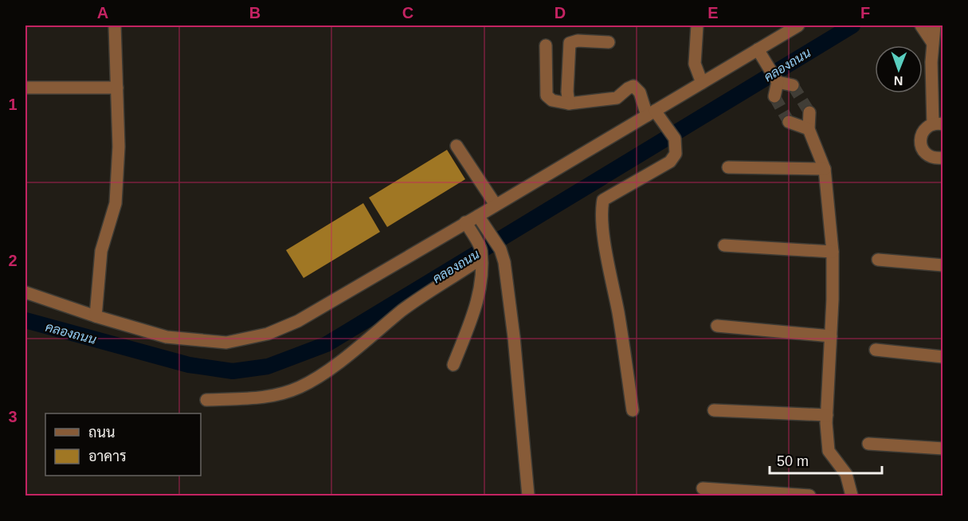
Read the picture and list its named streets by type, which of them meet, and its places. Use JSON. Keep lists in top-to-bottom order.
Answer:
{
  "water": ["คลองถนน"],
  "legend": ["ถนน", "อาคาร"],
  "scale_bar": "50 m",
  "north": "bottom",
  "grid": {
    "columns": [
      "A",
      "B",
      "C",
      "D",
      "E",
      "F"
    ],
    "rows": ["1", "2", "3"]
  }
}
